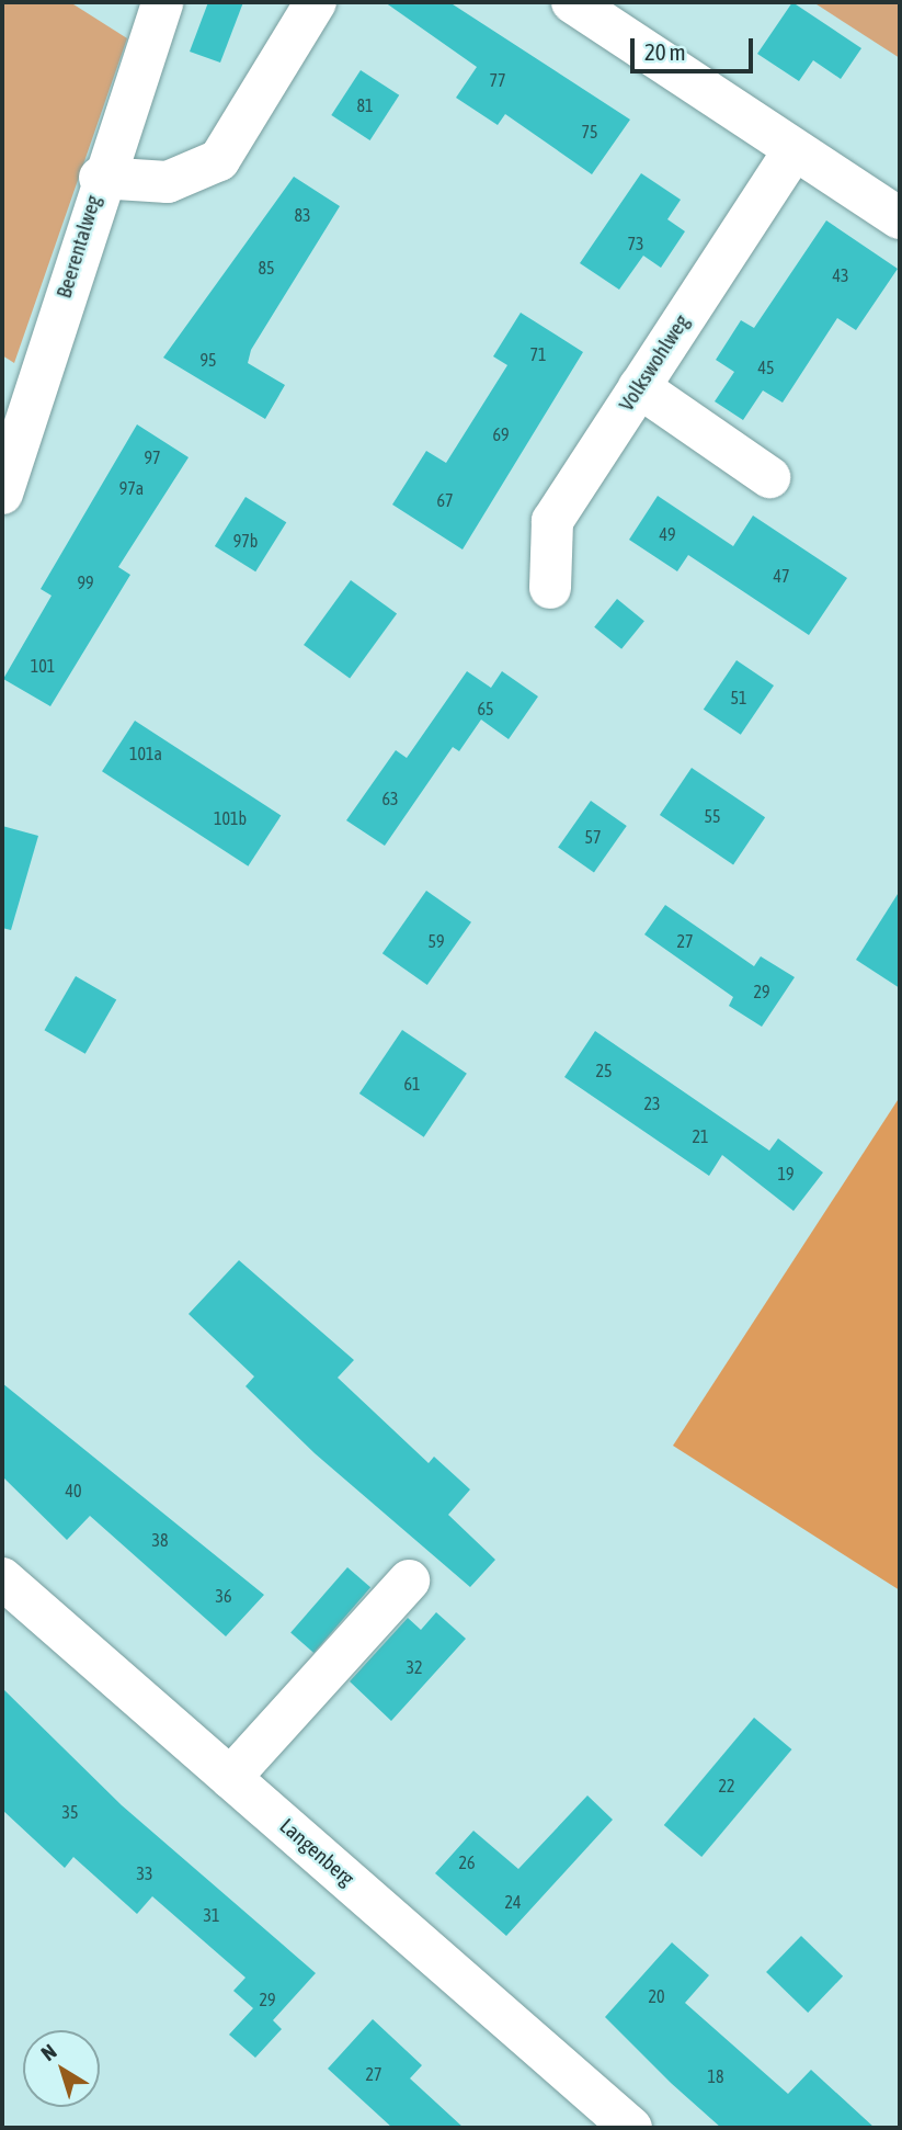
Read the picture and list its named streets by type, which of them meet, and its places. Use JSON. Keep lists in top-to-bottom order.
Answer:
{
  "streets": {
    "street": ["Beerentalweg", "Volkswohlweg", "Langenberg"]
  },
  "house_numbers": [
    "77",
    "81",
    "75",
    "83",
    "73",
    "85",
    "43",
    "71",
    "95",
    "45",
    "69",
    "97",
    "97a",
    "67",
    "49",
    "97b",
    "47",
    "99",
    "101",
    "51",
    "65",
    "101a",
    "63",
    "55",
    "101b",
    "57",
    "59",
    "27",
    "29",
    "25",
    "61",
    "23",
    "21",
    "19",
    "40",
    "38",
    "36",
    "32",
    "22",
    "35",
    "26",
    "33",
    "24",
    "31",
    "20",
    "29",
    "27",
    "18"
  ],
  "scale_bar": "20 m",
  "north": "top left"
}
